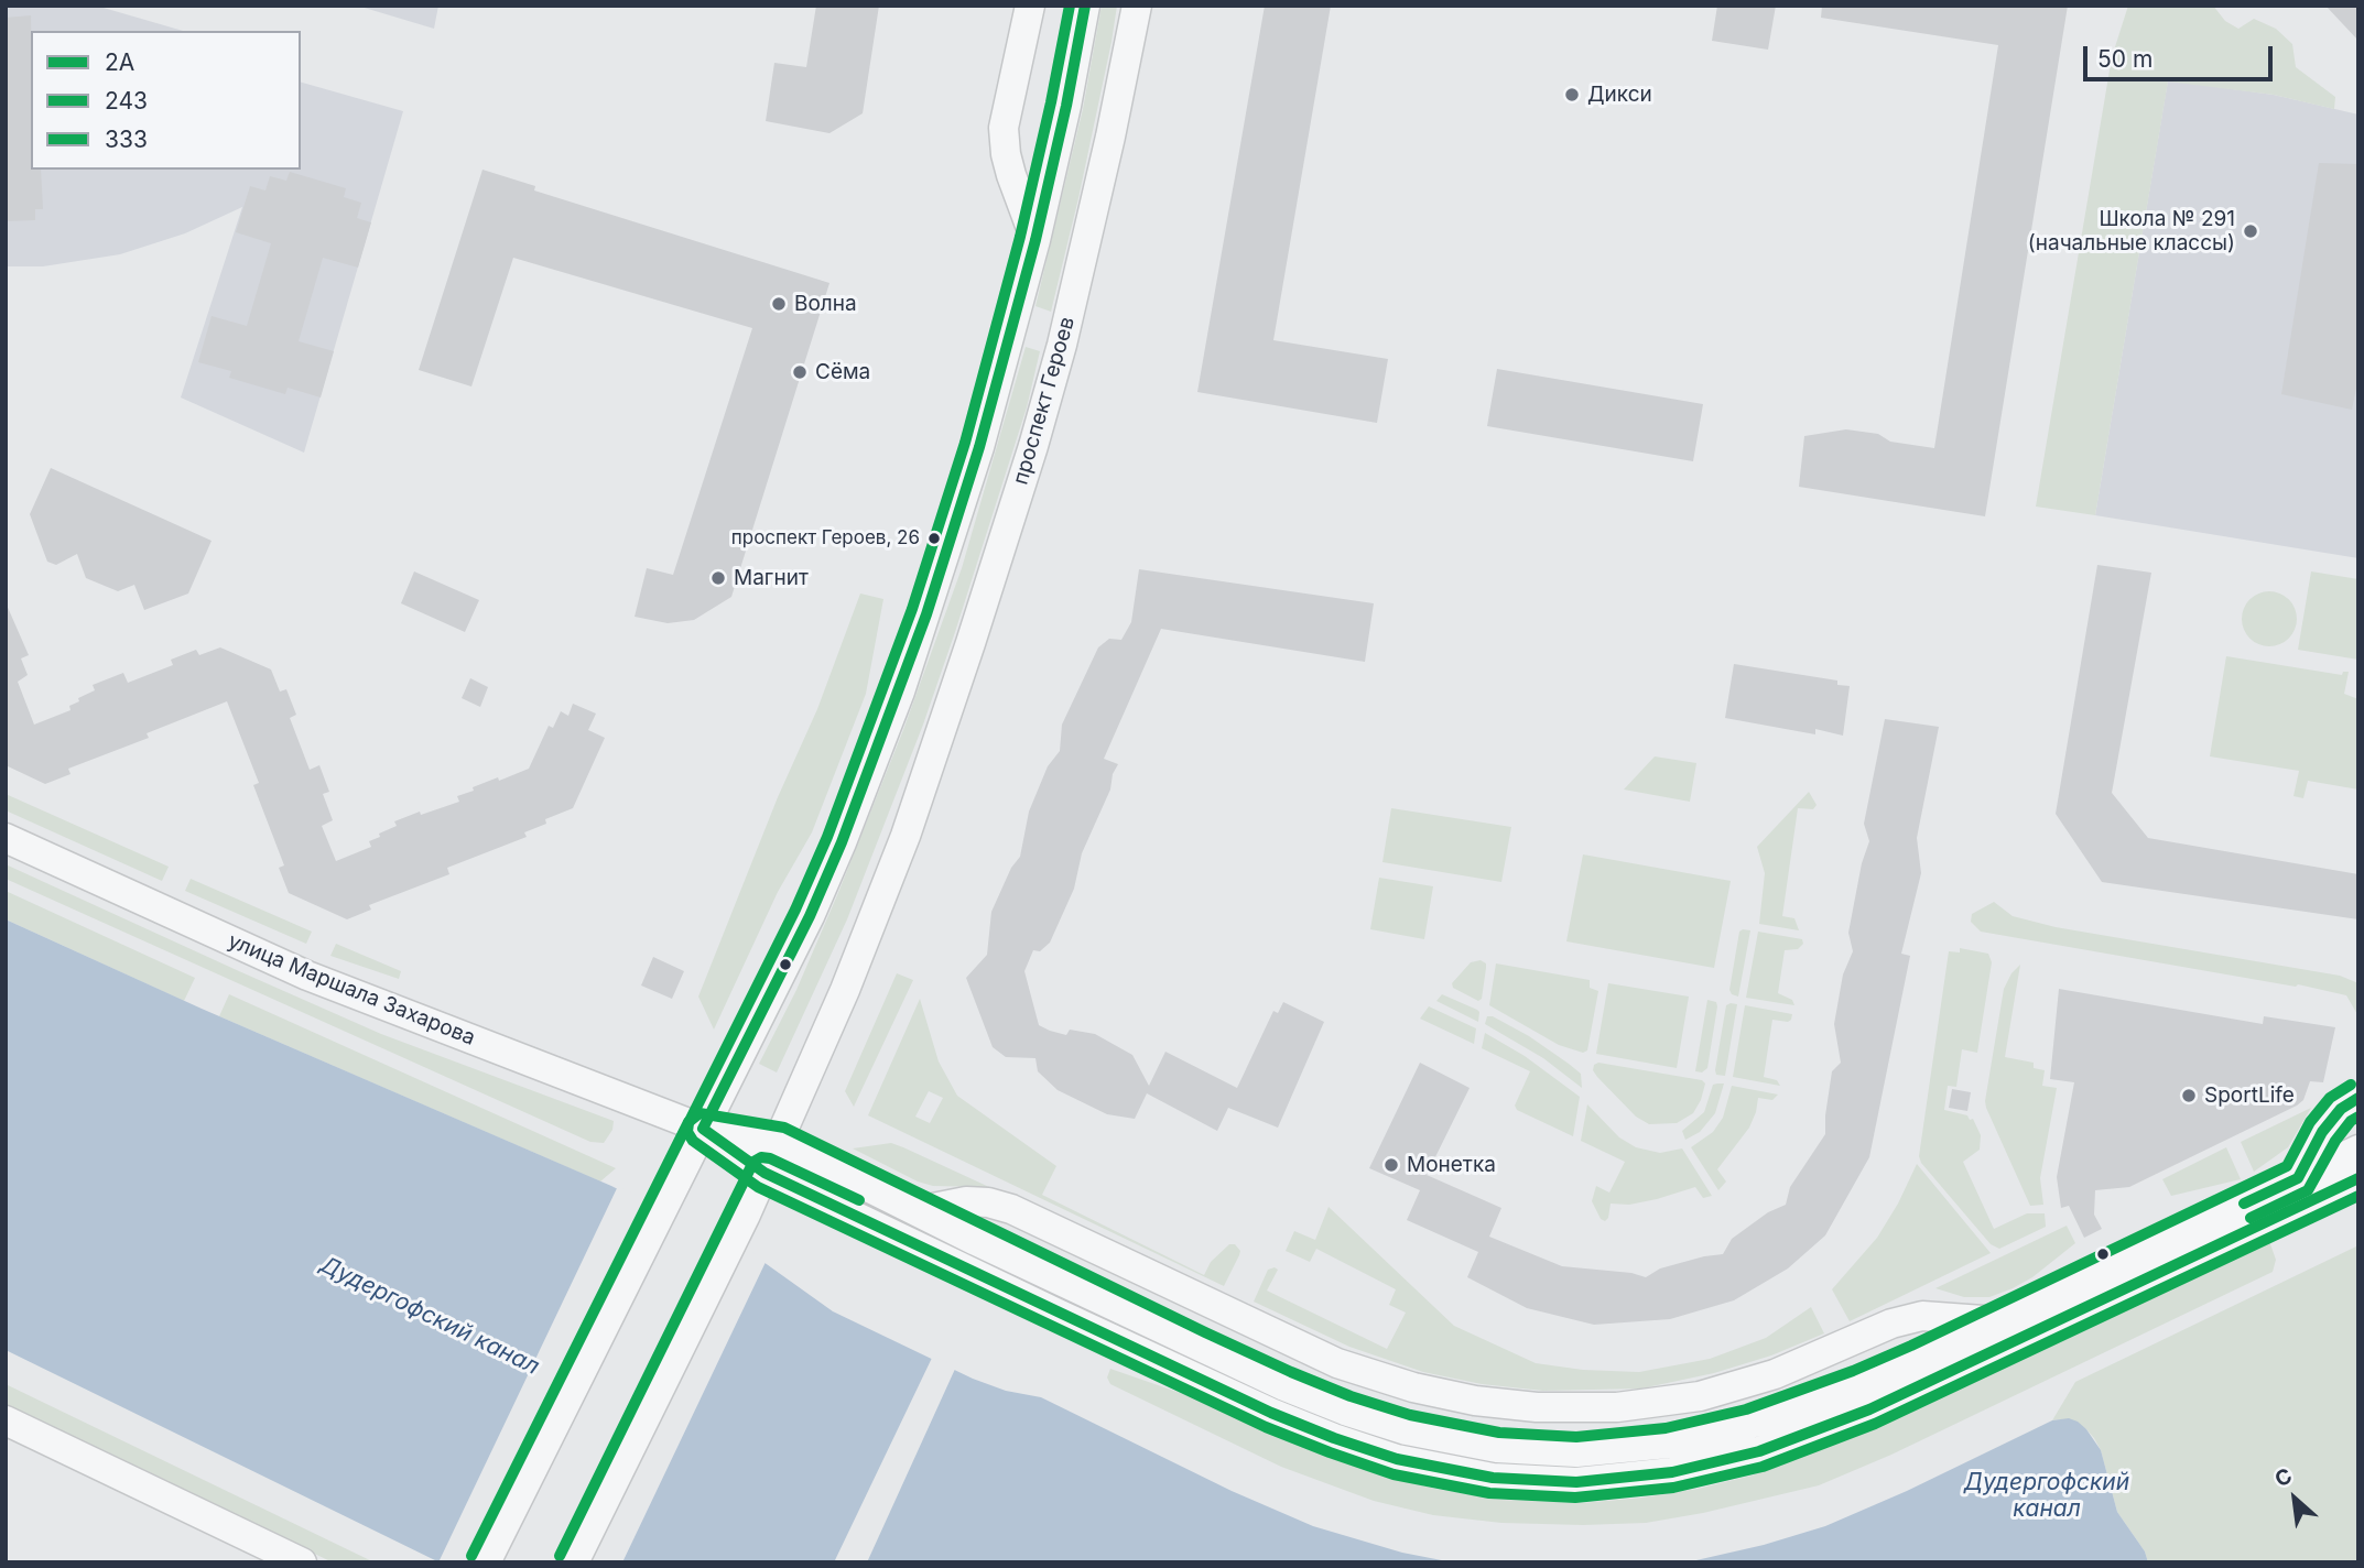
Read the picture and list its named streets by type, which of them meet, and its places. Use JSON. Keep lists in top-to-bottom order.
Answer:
{
  "streets": {
    "street": ["проспект Героев", "улица Маршала Захарова"]
  },
  "crossings": [
    ["проспект Героев", "улица Маршала Захарова"]
  ],
  "water": ["Дудергофский канал"],
  "places": [
    "Дикси",
    "Школа № 291 (начальные классы)",
    "Волна",
    "Сёма",
    "проспект Героев, 26",
    "Магнит",
    "SportLife",
    "Монетка"
  ],
  "lines": ["transit line 2А", "transit line 243", "transit line 333"],
  "legend": ["2А", "243", "333"],
  "scale_bar": "50 m",
  "north": "top left"
}
